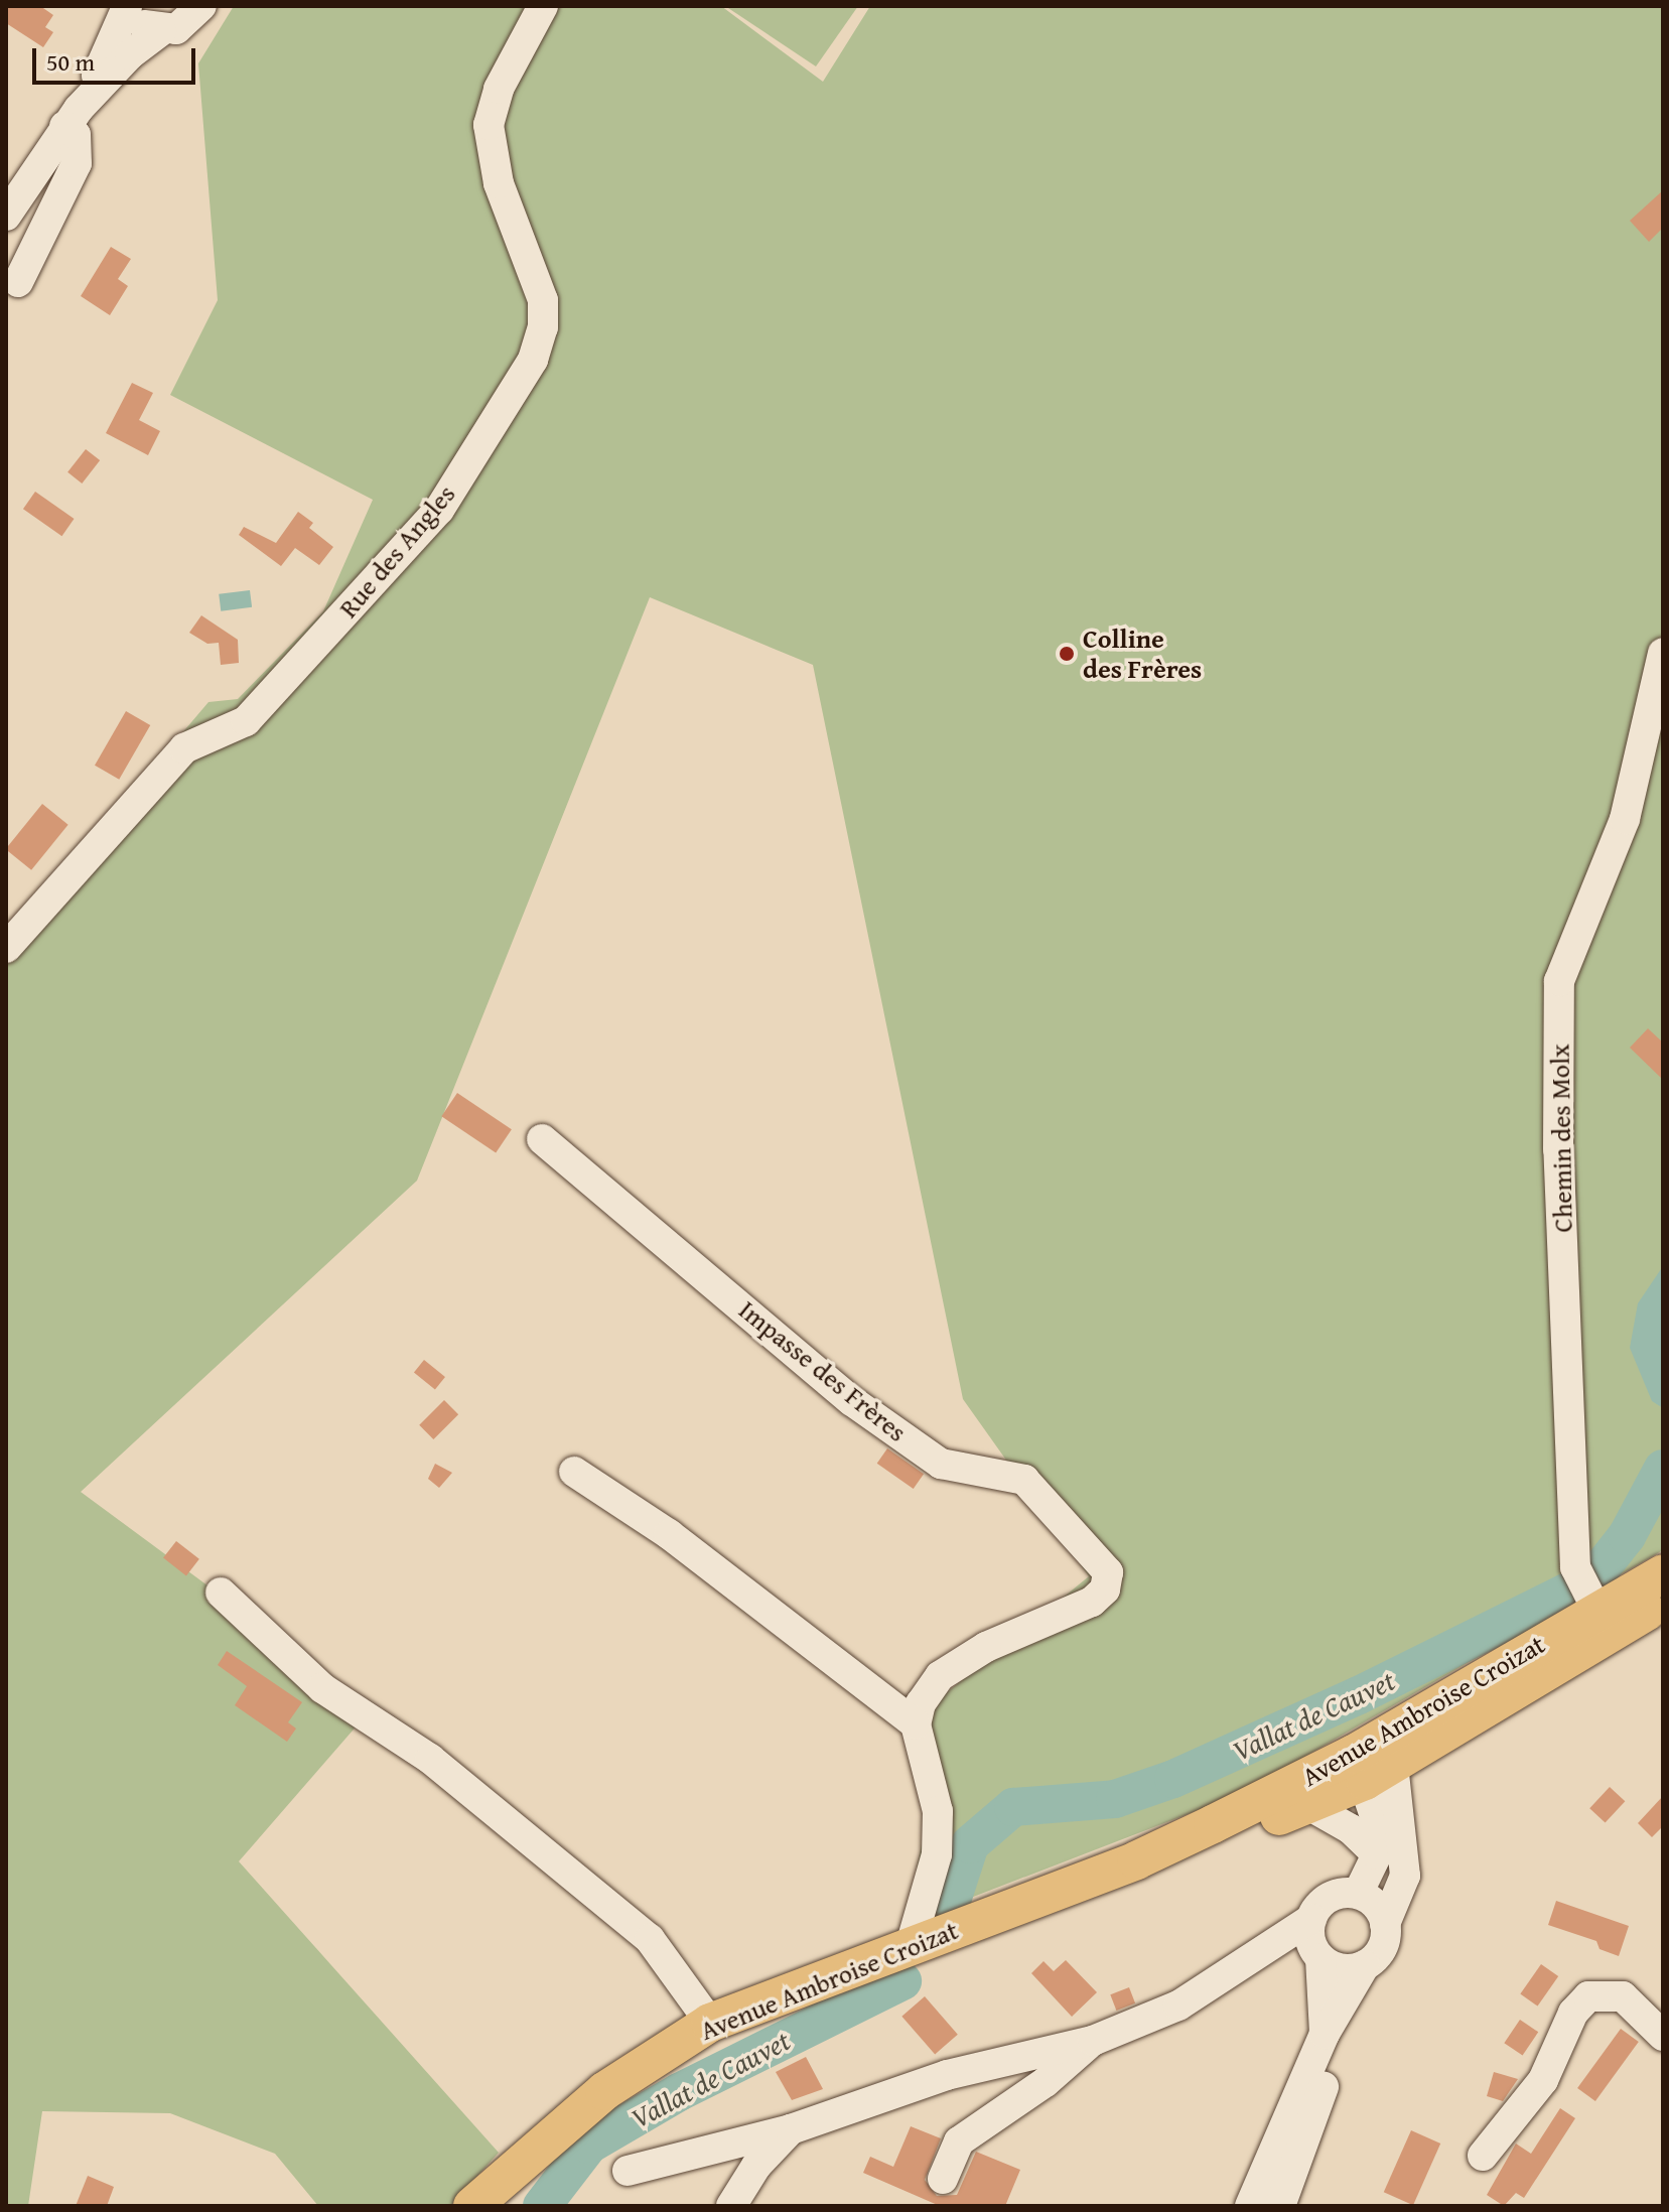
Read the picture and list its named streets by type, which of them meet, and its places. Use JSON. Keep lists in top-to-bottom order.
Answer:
{
  "streets": {
    "main road": ["Avenue Ambroise Croizat"],
    "street": ["Rue des Angles", "Chemin des Molx", "Impasse des Frères"]
  },
  "crossings": [
    ["Chemin des Molx", "Avenue Ambroise Croizat"]
  ],
  "water": ["Vallat de Cauvet"],
  "places": ["Colline des Frères"],
  "scale_bar": "50 m"
}
